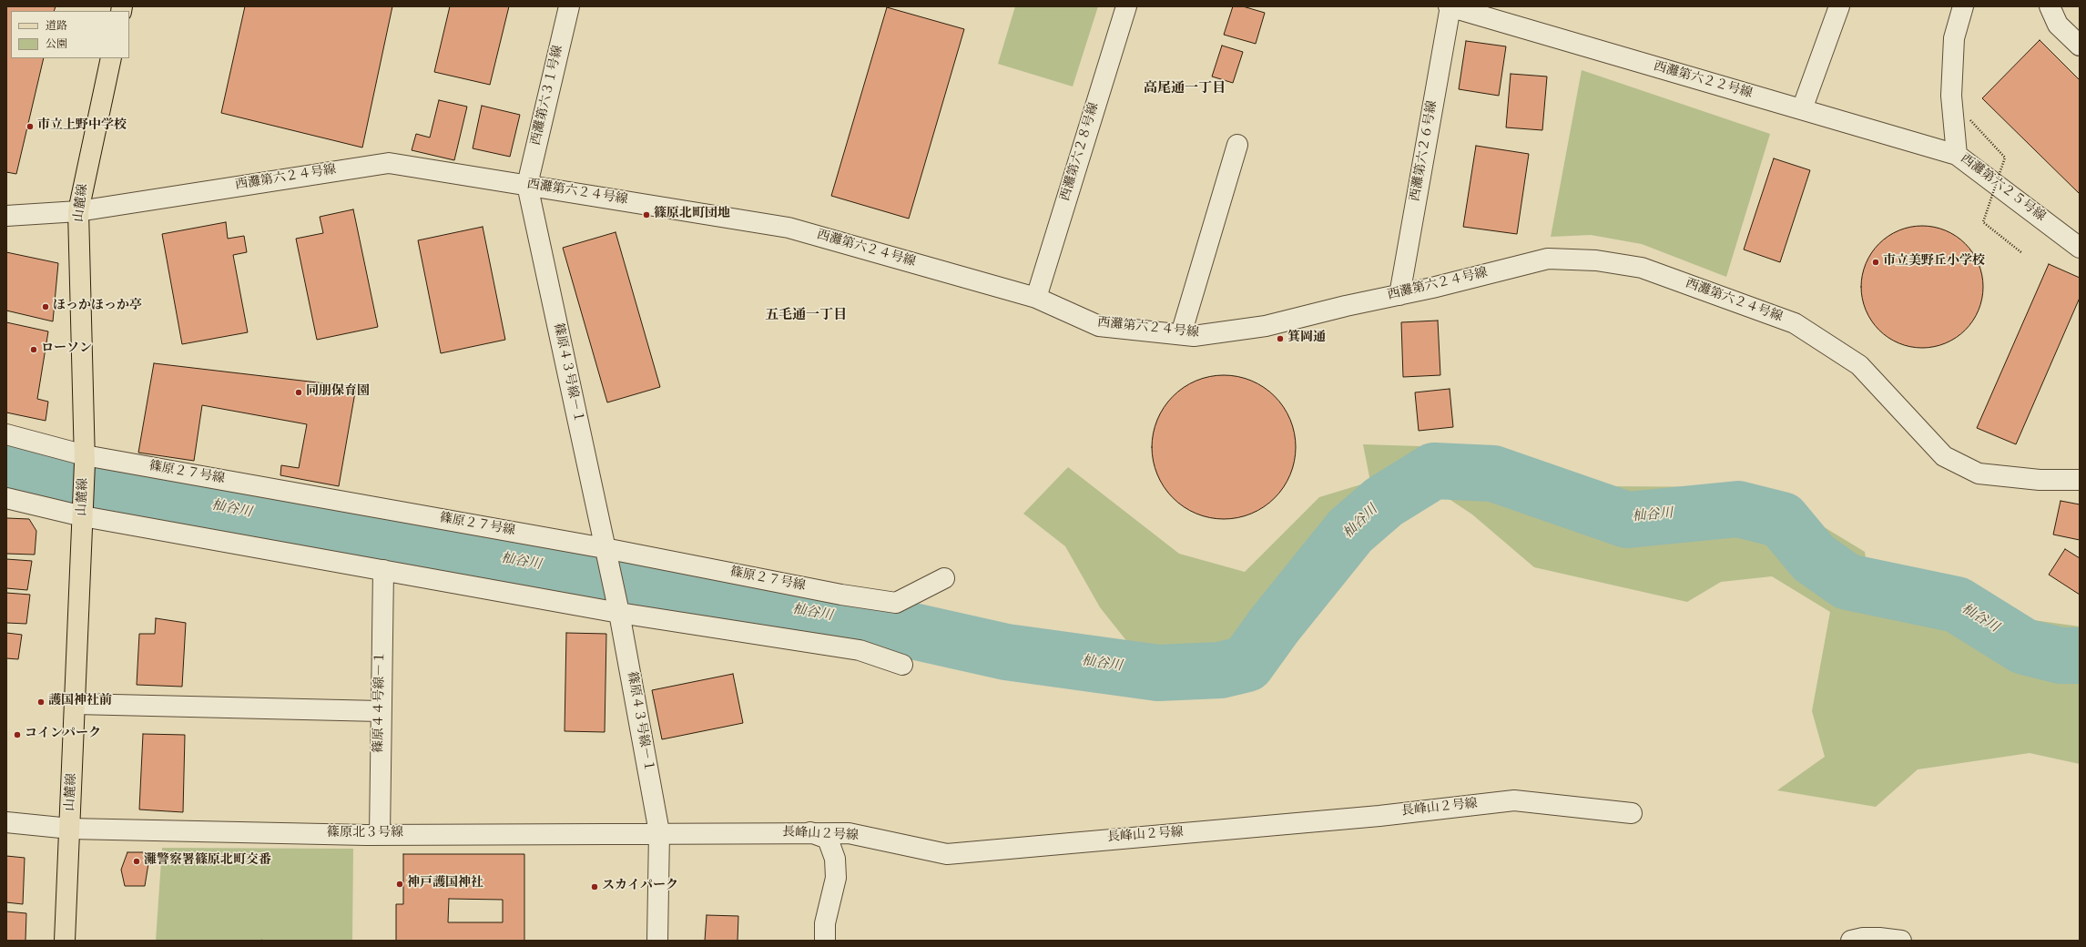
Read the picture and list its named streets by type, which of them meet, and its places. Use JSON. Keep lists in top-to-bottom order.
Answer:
{
  "streets": {
    "main road": ["山麓線"],
    "street": [
      "西灘第六２２号線",
      "西灘第六３１号線",
      "西灘第六２６号線",
      "西灘第六２８号線",
      "西灘第六２４号線",
      "西灘第六２５号線",
      "篠原４３号線－１",
      "篠原２７号線",
      "篠原４４号線－１",
      "長峰山２号線",
      "篠原北３号線"
    ]
  },
  "crossings": [
    ["西灘第六２２号線", "西灘第六２６号線"],
    ["西灘第六２２号線", "西灘第六２５号線"],
    ["西灘第六３１号線", "西灘第六２４号線"],
    ["西灘第六３１号線", "篠原４３号線－１"],
    ["西灘第六２６号線", "西灘第六２４号線"],
    ["西灘第六２８号線", "西灘第六２４号線"],
    ["西灘第六２４号線", "山麓線"],
    ["西灘第六２４号線", "篠原４３号線－１"],
    ["山麓線", "篠原２７号線"],
    ["山麓線", "篠原北３号線"],
    ["篠原４３号線－１", "篠原２７号線"],
    ["篠原４３号線－１", "長峰山２号線"],
    ["篠原４３号線－１", "篠原北３号線"],
    ["篠原４４号線－１", "篠原北３号線"],
    ["長峰山２号線", "篠原北３号線"]
  ],
  "districts": ["高尾通一丁目", "五毛通一丁目"],
  "water": ["杣谷川"],
  "places": [
    "市立上野中学校",
    "篠原北町団地",
    "市立美野丘小学校",
    "ほっかほっか亭",
    "箕岡通",
    "ローソン",
    "同朋保育園",
    "護国神社前",
    "コインパーク",
    "灘警察署篠原北町交番",
    "神戸護国神社",
    "スカイパーク"
  ],
  "legend": ["道路", "公園"]
}
